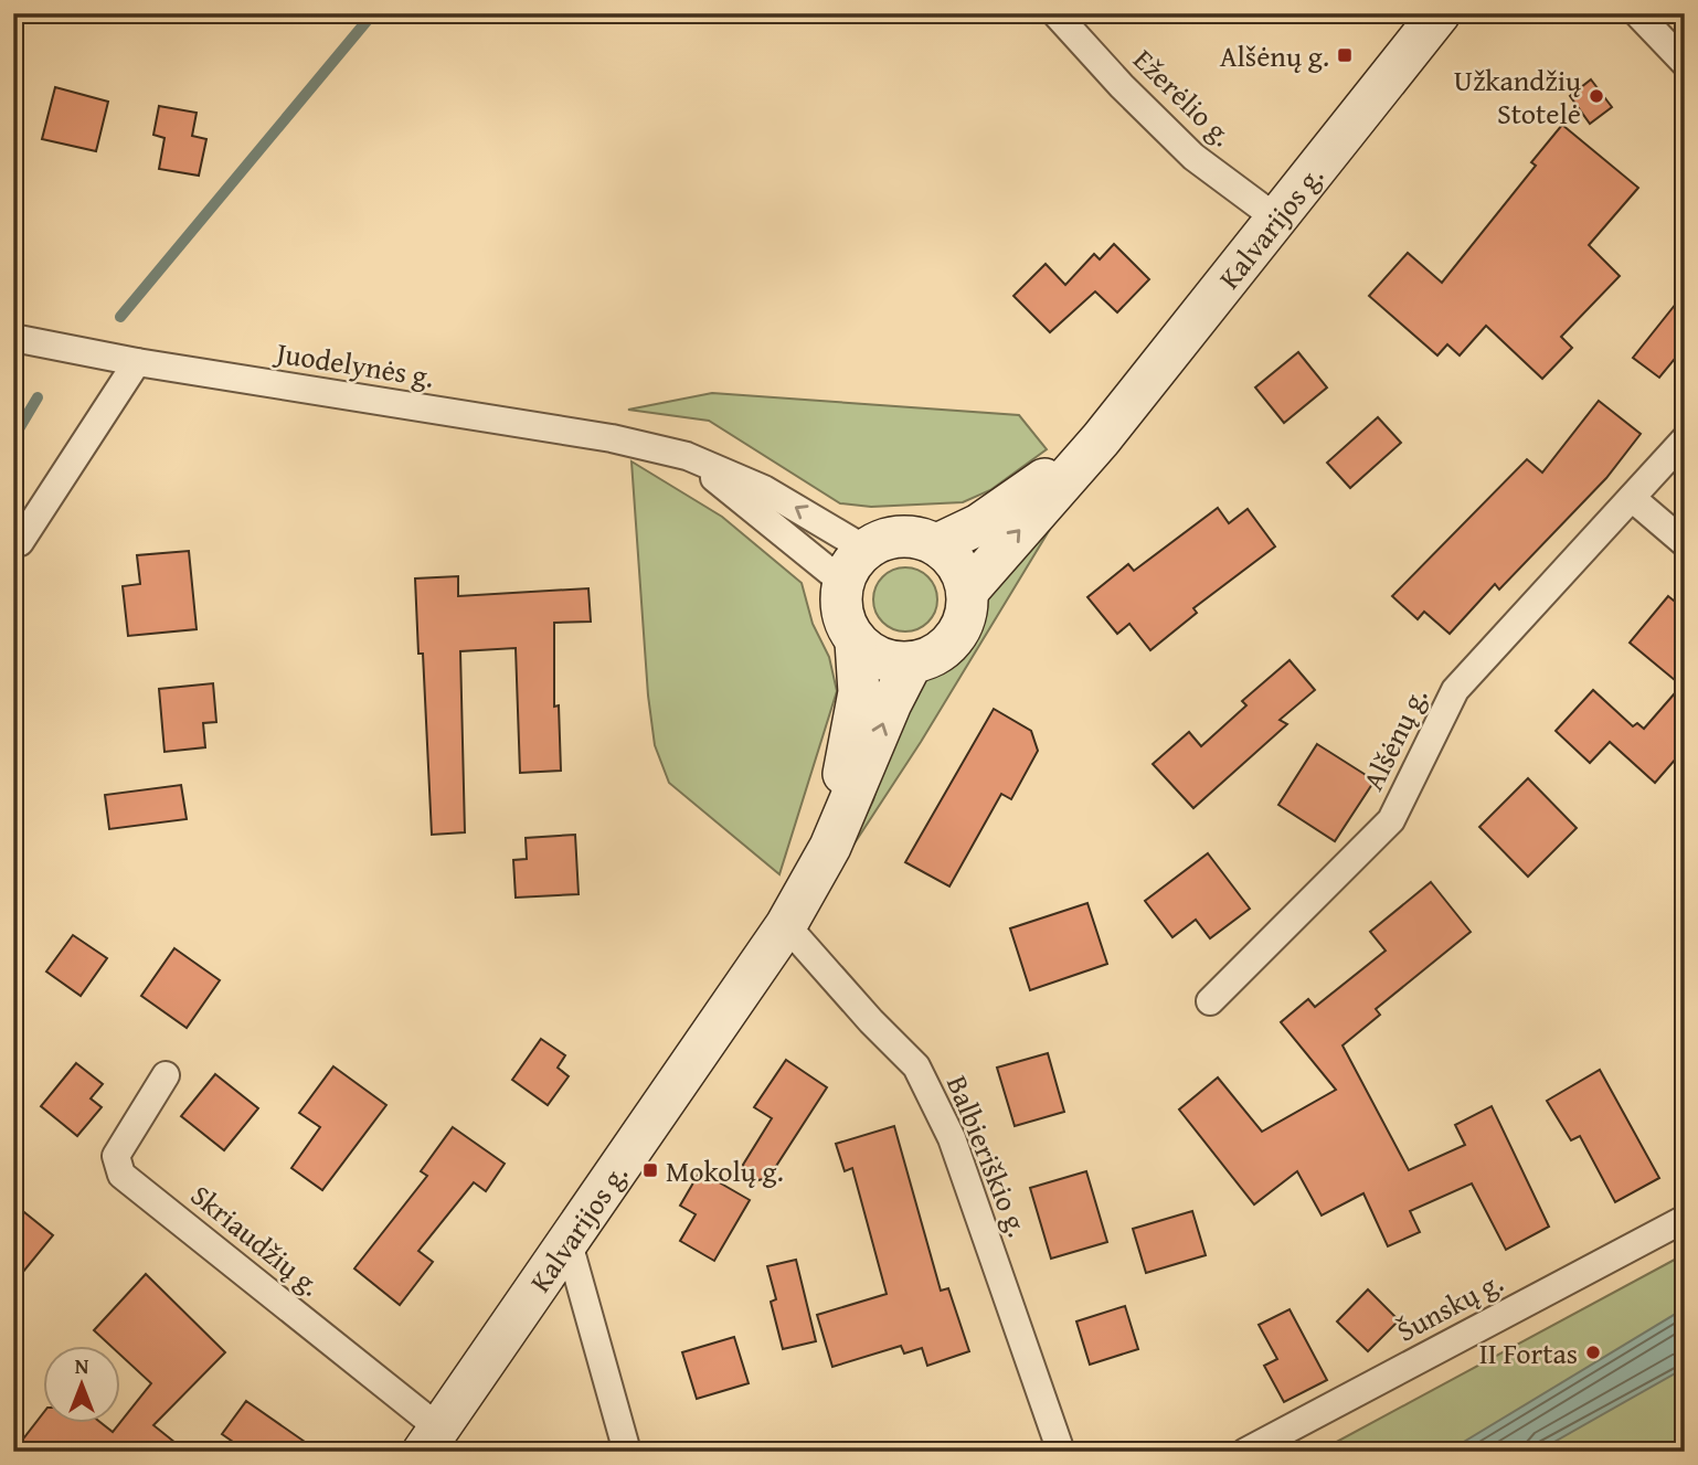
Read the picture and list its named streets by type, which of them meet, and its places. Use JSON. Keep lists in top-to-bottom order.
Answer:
{
  "streets": {
    "main road": ["Kalvarijos g."],
    "street": [
      "Ežerėlio g.",
      "Juodelynės g.",
      "Alšėnų g.",
      "Balbieriškio g.",
      "Skriaudžių g.",
      "Šunskų g."
    ]
  },
  "crossings": [
    ["Ežerėlio g.", "Kalvarijos g."],
    ["Kalvarijos g.", "Juodelynės g."],
    ["Kalvarijos g.", "Balbieriškio g."],
    ["Kalvarijos g.", "Skriaudžių g."]
  ],
  "places": {
    "transit": ["Alšėnų g.", "Mokolų g."],
    "other": ["Užkandžių Stotelė", "II Fortas"]
  },
  "north": "top"
}
